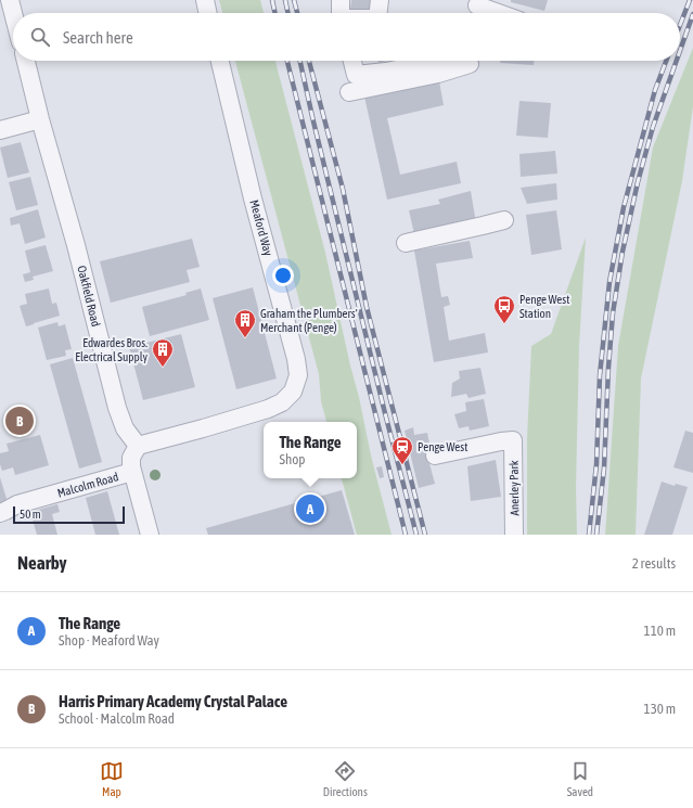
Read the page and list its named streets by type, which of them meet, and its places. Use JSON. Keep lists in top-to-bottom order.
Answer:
{
  "streets": {
    "street": [
      "Meaford Way",
      "Oakfield Road",
      "Malcolm Road",
      "Anerley Park"
    ]
  },
  "crossings": [
    ["Meaford Way", "Oakfield Road"]
  ],
  "places": {
    "bus stop": ["Penge West Station"],
    "building": ["Graham the Plumbers' Merchant (Penge)", "Edwardes Bros. Electrical Supply"],
    "station": ["Penge West"]
  },
  "scale_bar": "50 m",
  "page": {
    "search": "Search here",
    "pins": ["B", "A"],
    "popup": ["The Range", "Shop"],
    "scale": "50 m",
    "heading": ["Nearby", "2 results"],
    "list": [
      {
        "mark": "A",
        "name": "The Range",
        "note": "Shop · Meaford Way",
        "value": "110 m"
      },
      {
        "mark": "B",
        "name": "Harris Primary Academy Crystal Palace",
        "note": "School · Malcolm Road",
        "value": "130 m"
      }
    ],
    "nav": ["Map", "Directions", "Saved"]
  }
}
